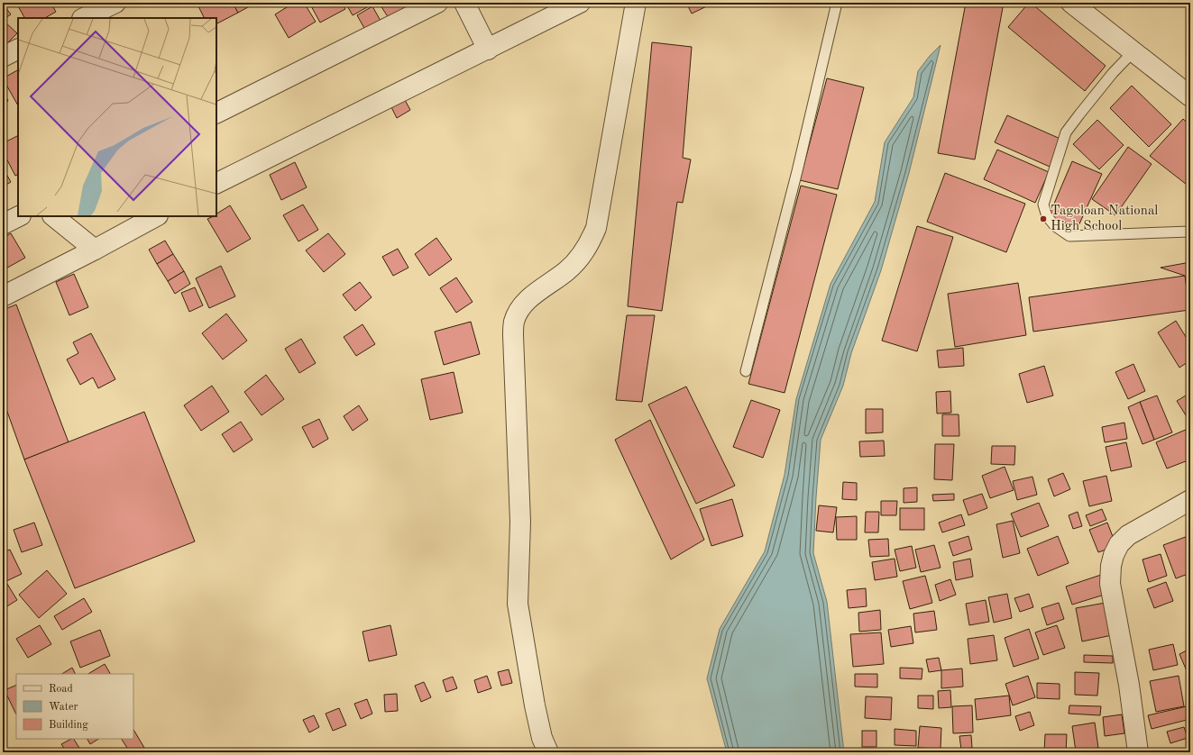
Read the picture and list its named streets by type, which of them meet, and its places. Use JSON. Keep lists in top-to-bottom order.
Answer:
{
  "places": ["Tagoloan National High School"],
  "legend": ["Road", "Water", "Building"]
}
